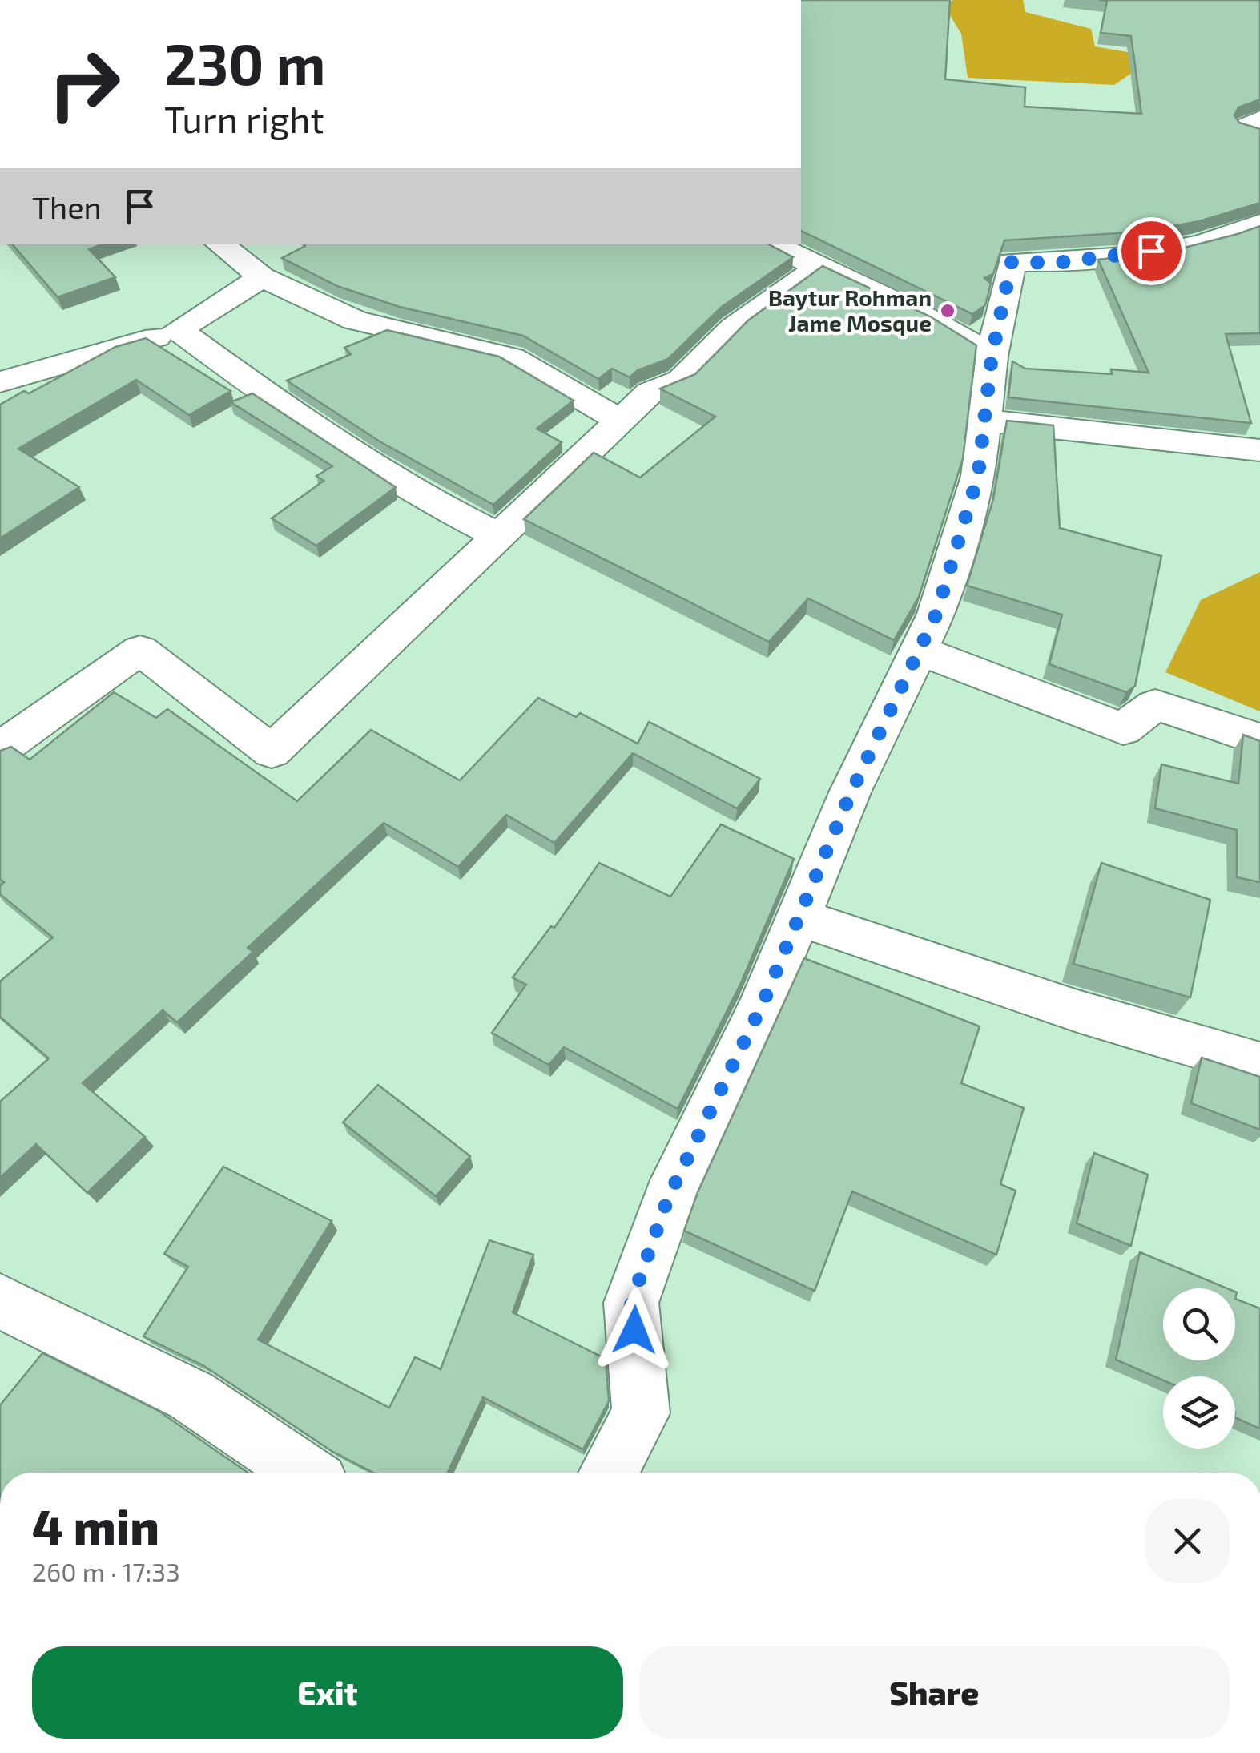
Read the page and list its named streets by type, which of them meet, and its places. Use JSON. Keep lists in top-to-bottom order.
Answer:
{
  "places": ["Baytur Rohman Jame Mosque"],
  "page": {
    "turn": ["230 m", "Turn right"],
    "then": "Then",
    "heading": ["4 min", "260 m · 17:33"],
    "buttons": ["Exit", "Share"]
  }
}
